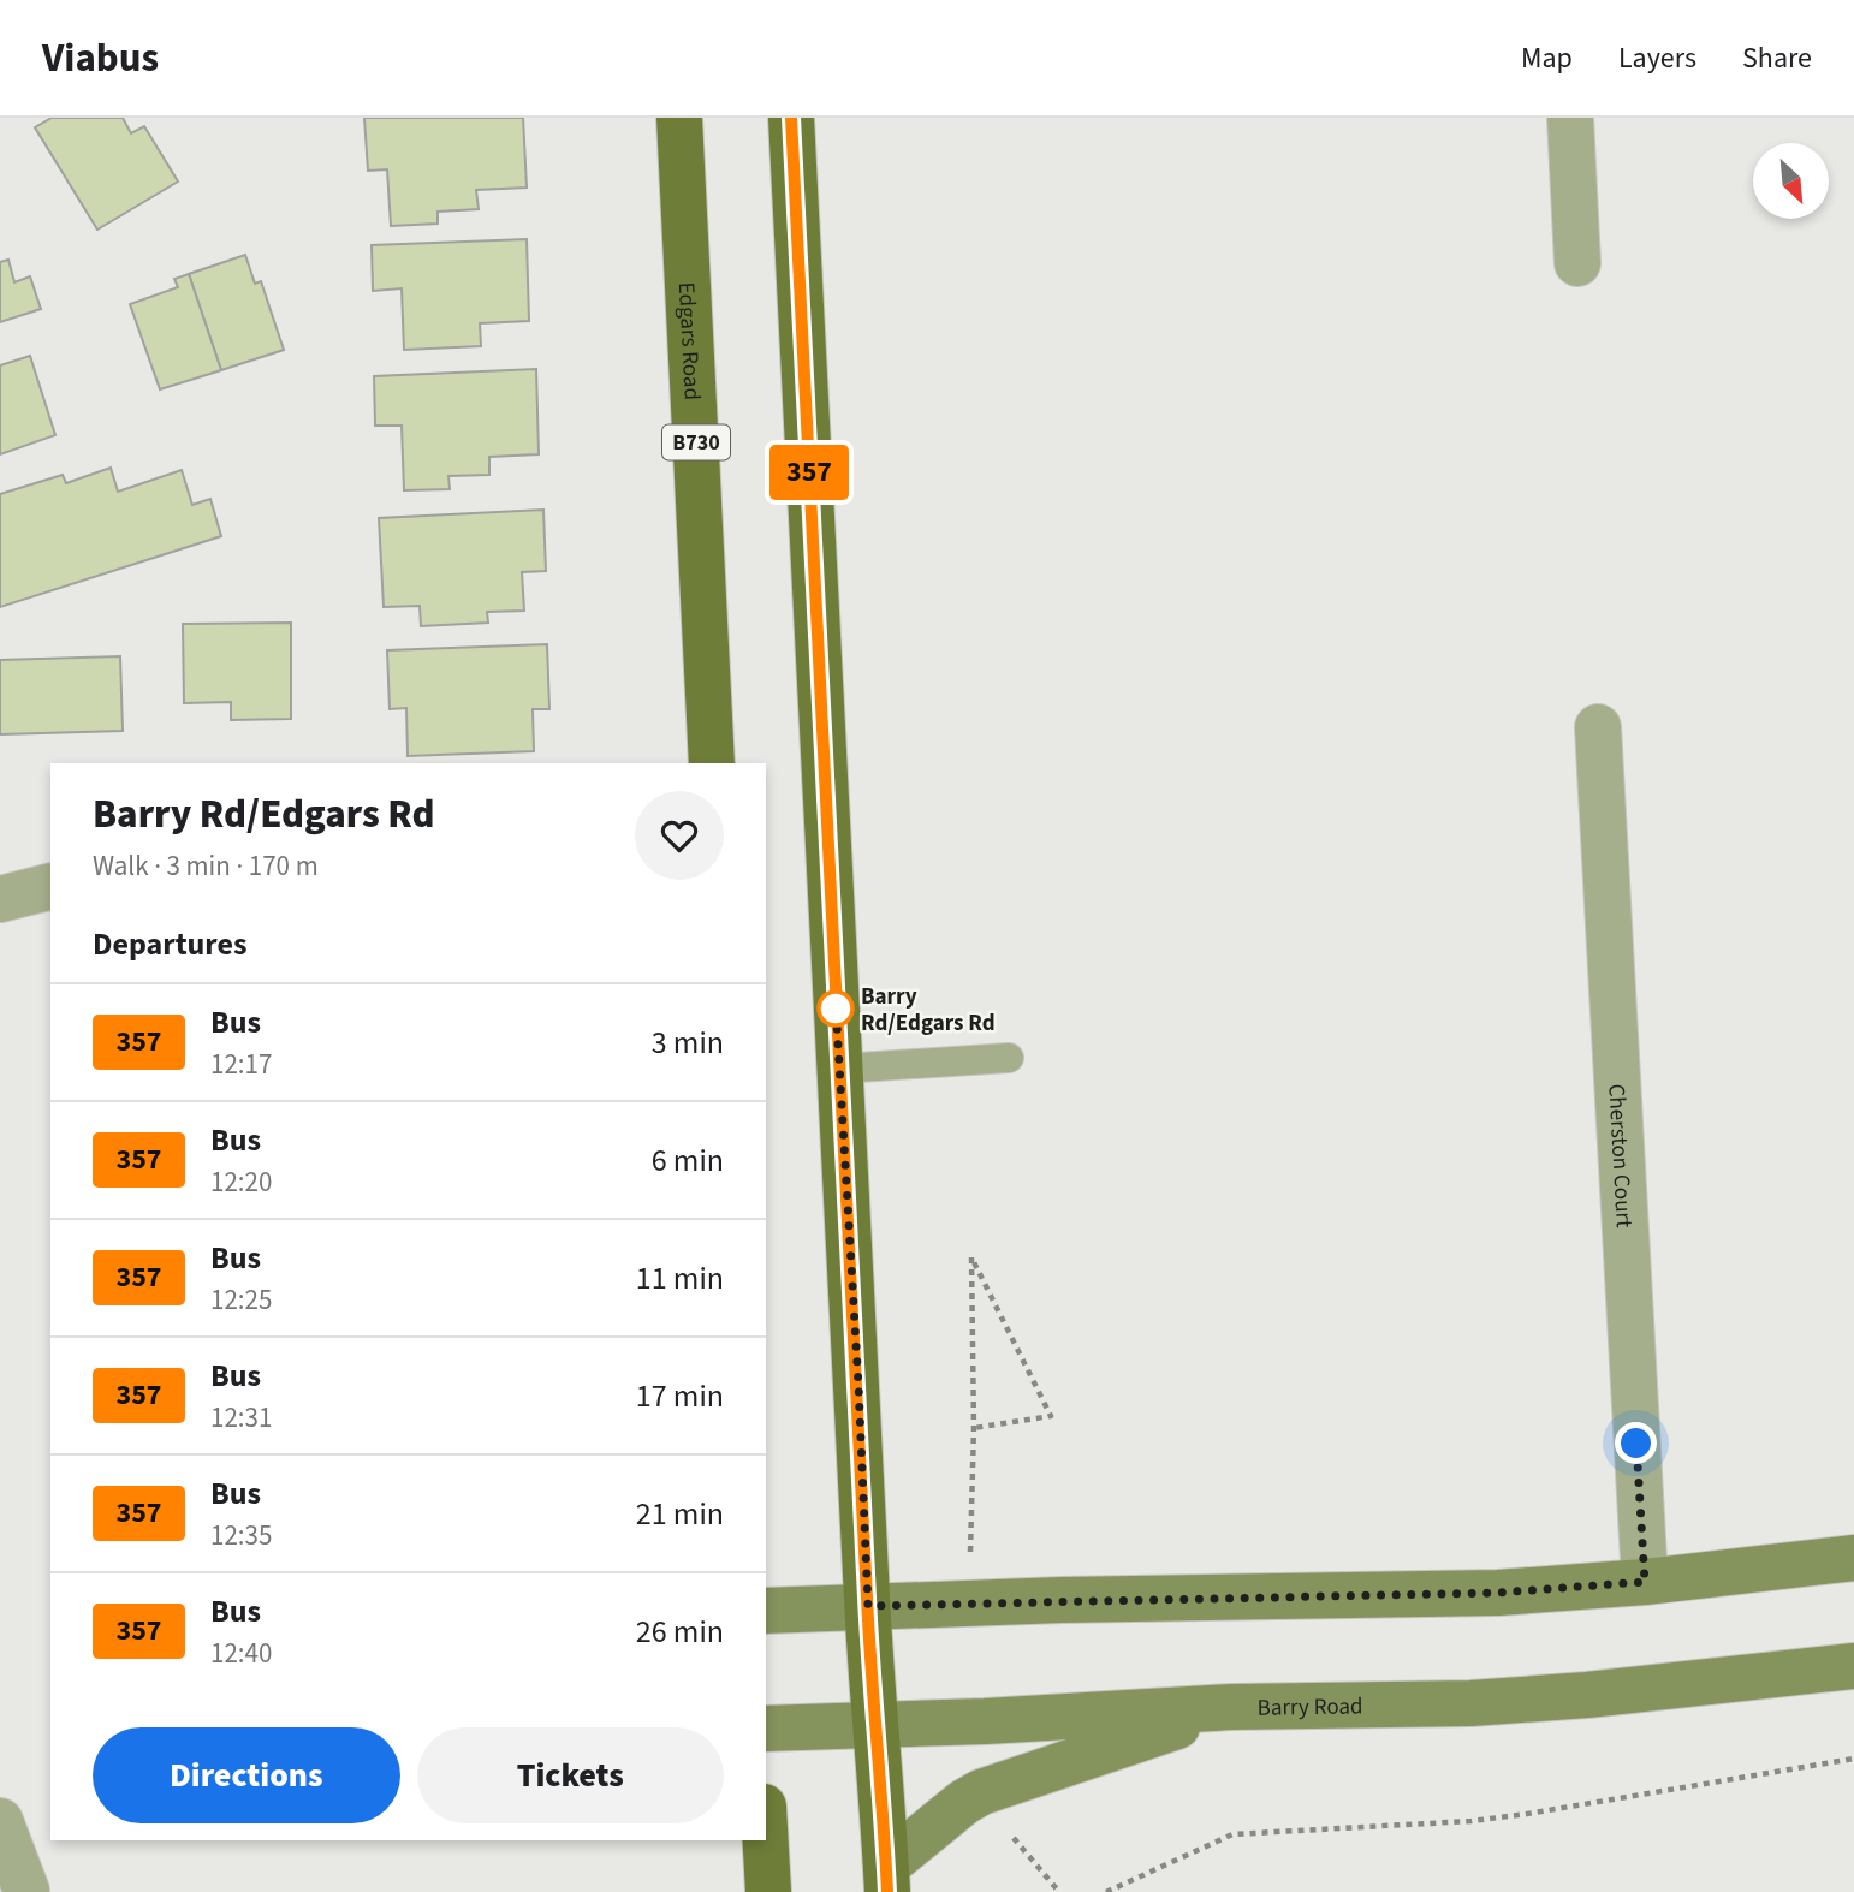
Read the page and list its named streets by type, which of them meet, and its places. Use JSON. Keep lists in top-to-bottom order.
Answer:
{
  "streets": {
    "main road": ["Edgars Road", "B730"],
    "street": ["Cherston Court", "Barry Road"]
  },
  "places": ["Barry Rd/Edgars Rd"],
  "lines": ["bus line 357"],
  "north": "bottom right",
  "page": {
    "header": "Viabus",
    "nav": ["Map", "Layers", "Share"],
    "on_map": "357",
    "heading": [
      ["Barry Rd/Edgars Rd", "Walk · 3 min · 170 m"],
      "Departures"
    ],
    "list": [
      {
        "mark": "357",
        "name": "Bus",
        "note": "12:17",
        "value": "3 min"
      },
      {
        "mark": "357",
        "name": "Bus",
        "note": "12:20",
        "value": "6 min"
      },
      {
        "mark": "357",
        "name": "Bus",
        "note": "12:25",
        "value": "11 min"
      },
      {
        "mark": "357",
        "name": "Bus",
        "note": "12:31",
        "value": "17 min"
      },
      {
        "mark": "357",
        "name": "Bus",
        "note": "12:35",
        "value": "21 min"
      },
      {
        "mark": "357",
        "name": "Bus",
        "note": "12:40",
        "value": "26 min"
      }
    ],
    "buttons": ["Directions", "Tickets"]
  }
}
